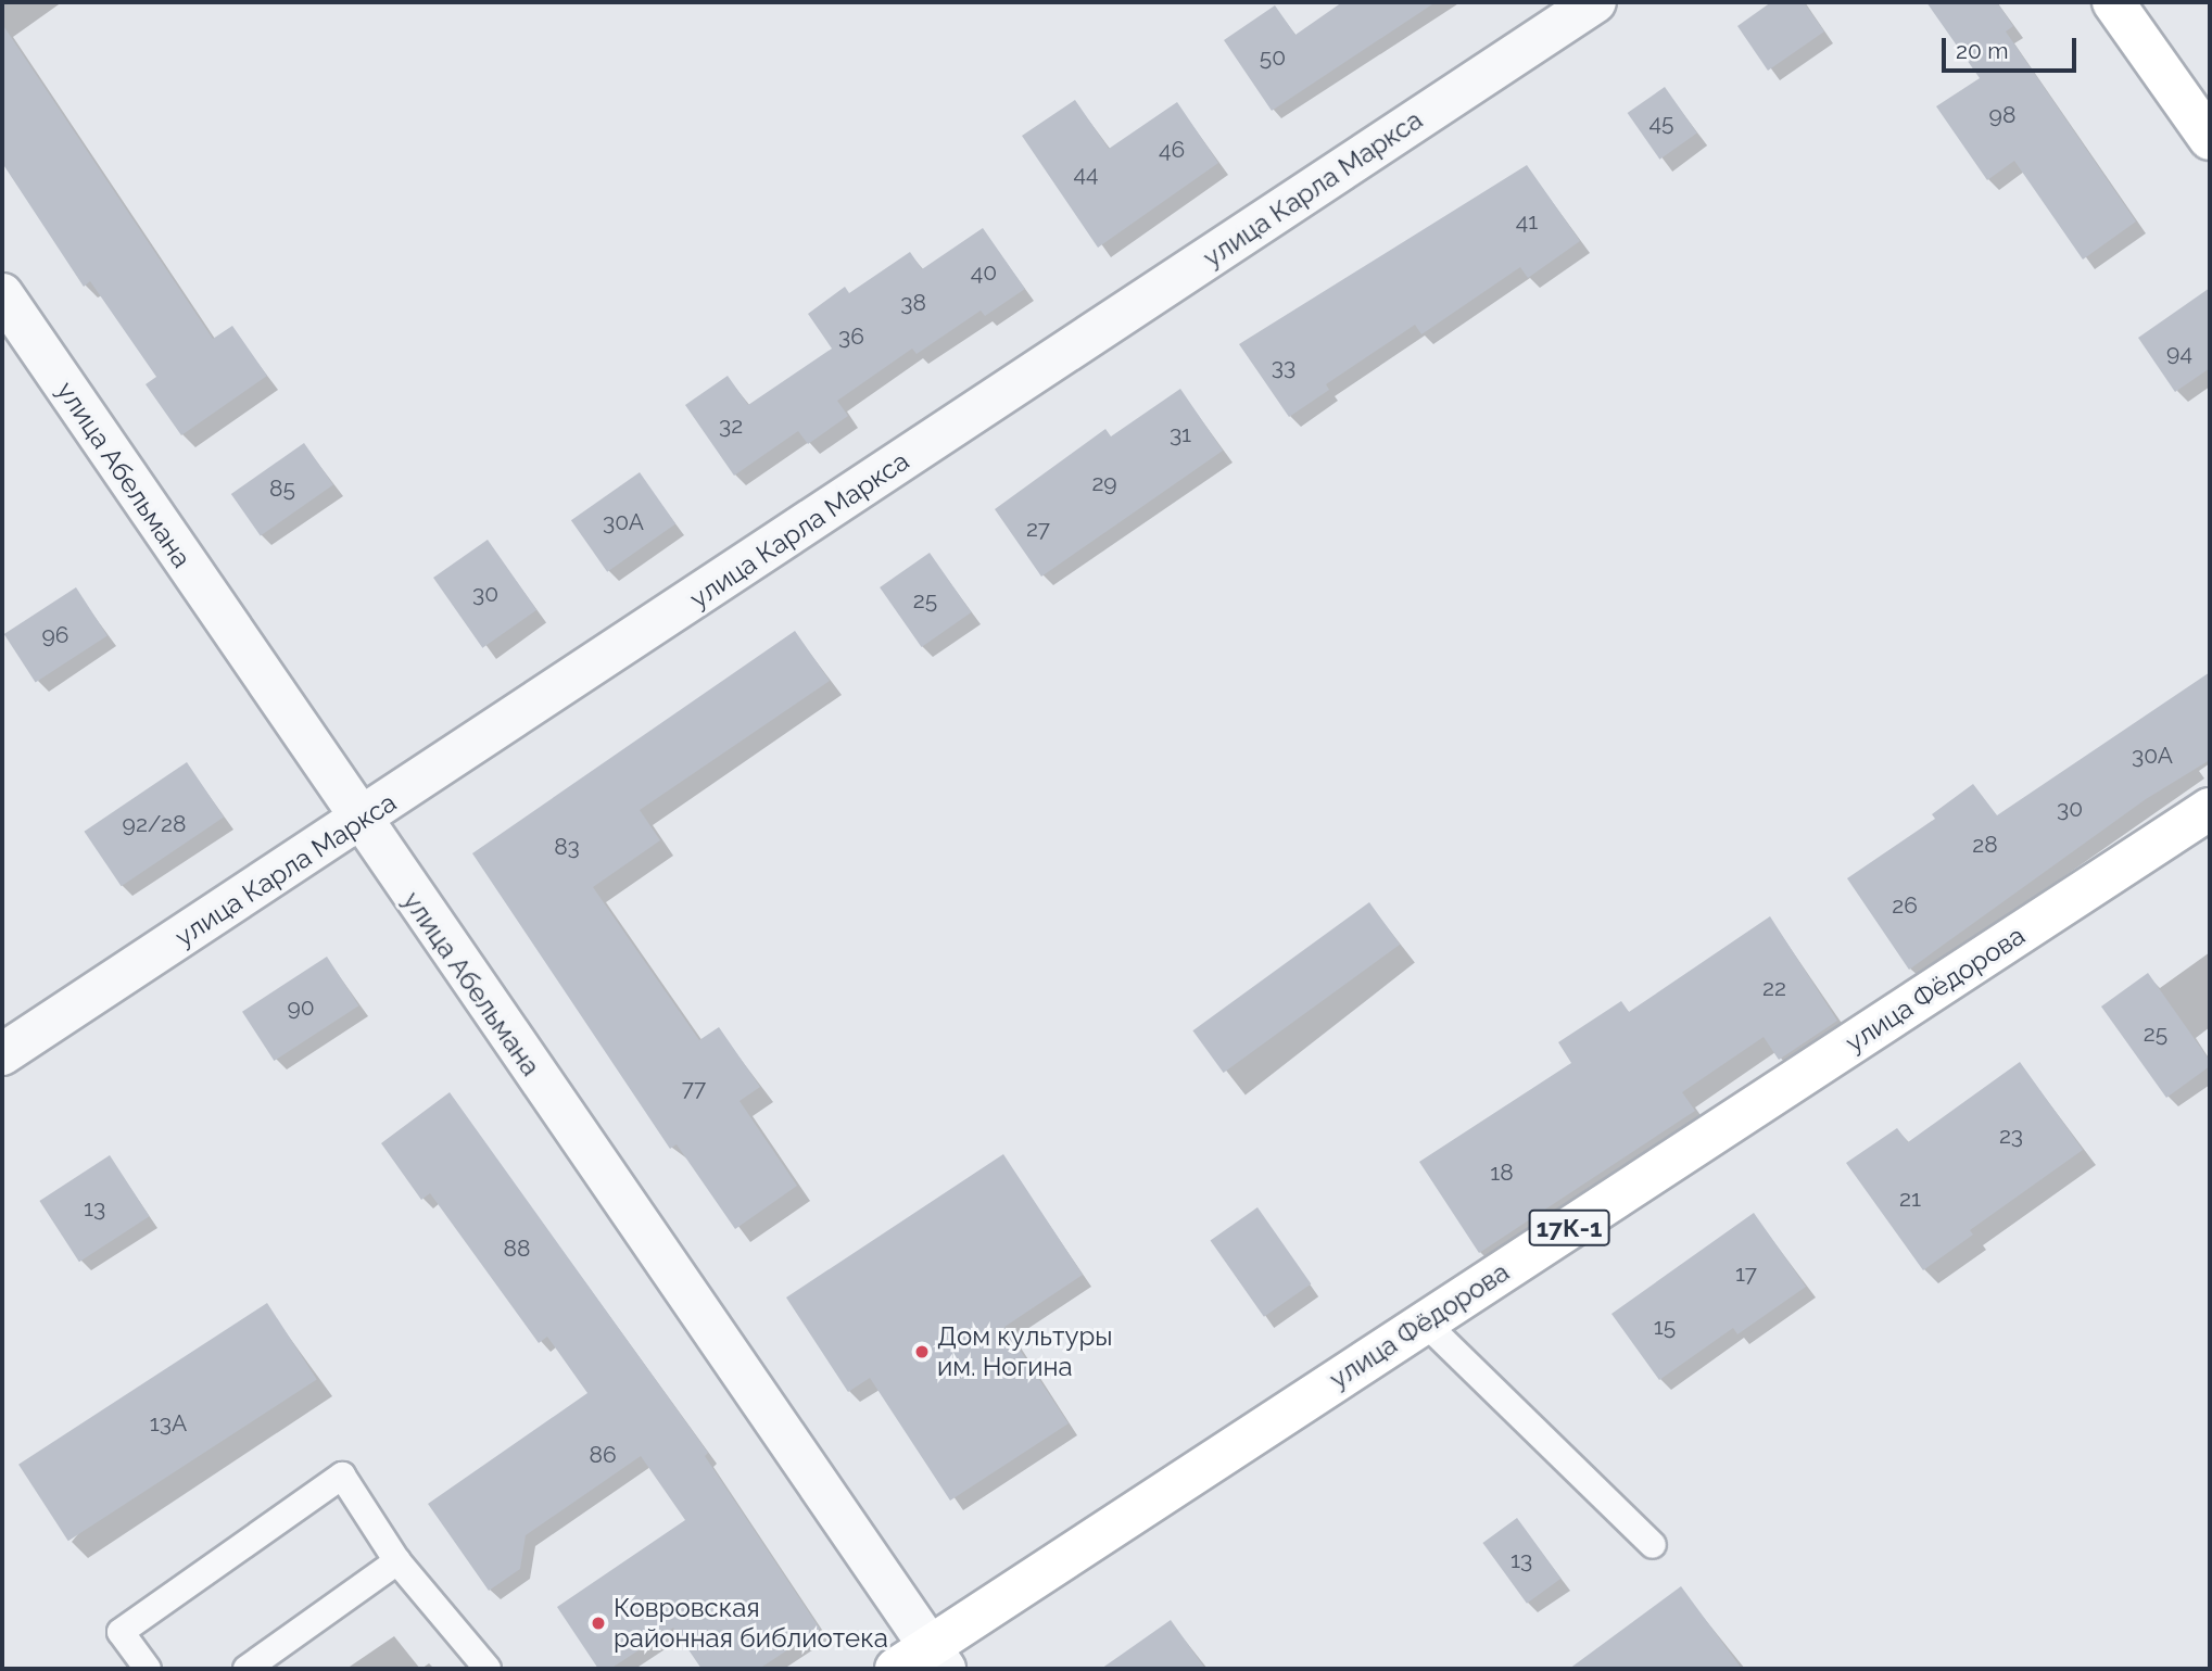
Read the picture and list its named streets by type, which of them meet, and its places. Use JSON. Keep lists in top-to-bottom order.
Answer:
{
  "streets": {
    "main road": ["улица Фёдорова", "17К-1"],
    "street": ["улица Карла Маркса", "улица Абельмана"]
  },
  "crossings": [
    ["улица Карла Маркса", "улица Абельмана"],
    ["улица Абельмана", "улица Фёдорова"]
  ],
  "places": ["Дом культуры им. Ногина", "Ковровская районная библиотека"],
  "house_numbers": [
    "50",
    "98",
    "45",
    "46",
    "44",
    "41",
    "40",
    "38",
    "36",
    "94",
    "33",
    "32",
    "31",
    "29",
    "85",
    "30А",
    "27",
    "30",
    "25",
    "96",
    "30А",
    "30",
    "92/28",
    "28",
    "83",
    "26",
    "22",
    "90",
    "25",
    "77",
    "23",
    "18",
    "21",
    "13",
    "88",
    "17",
    "15",
    "13А",
    "86",
    "13"
  ],
  "scale_bar": "20 m"
}
